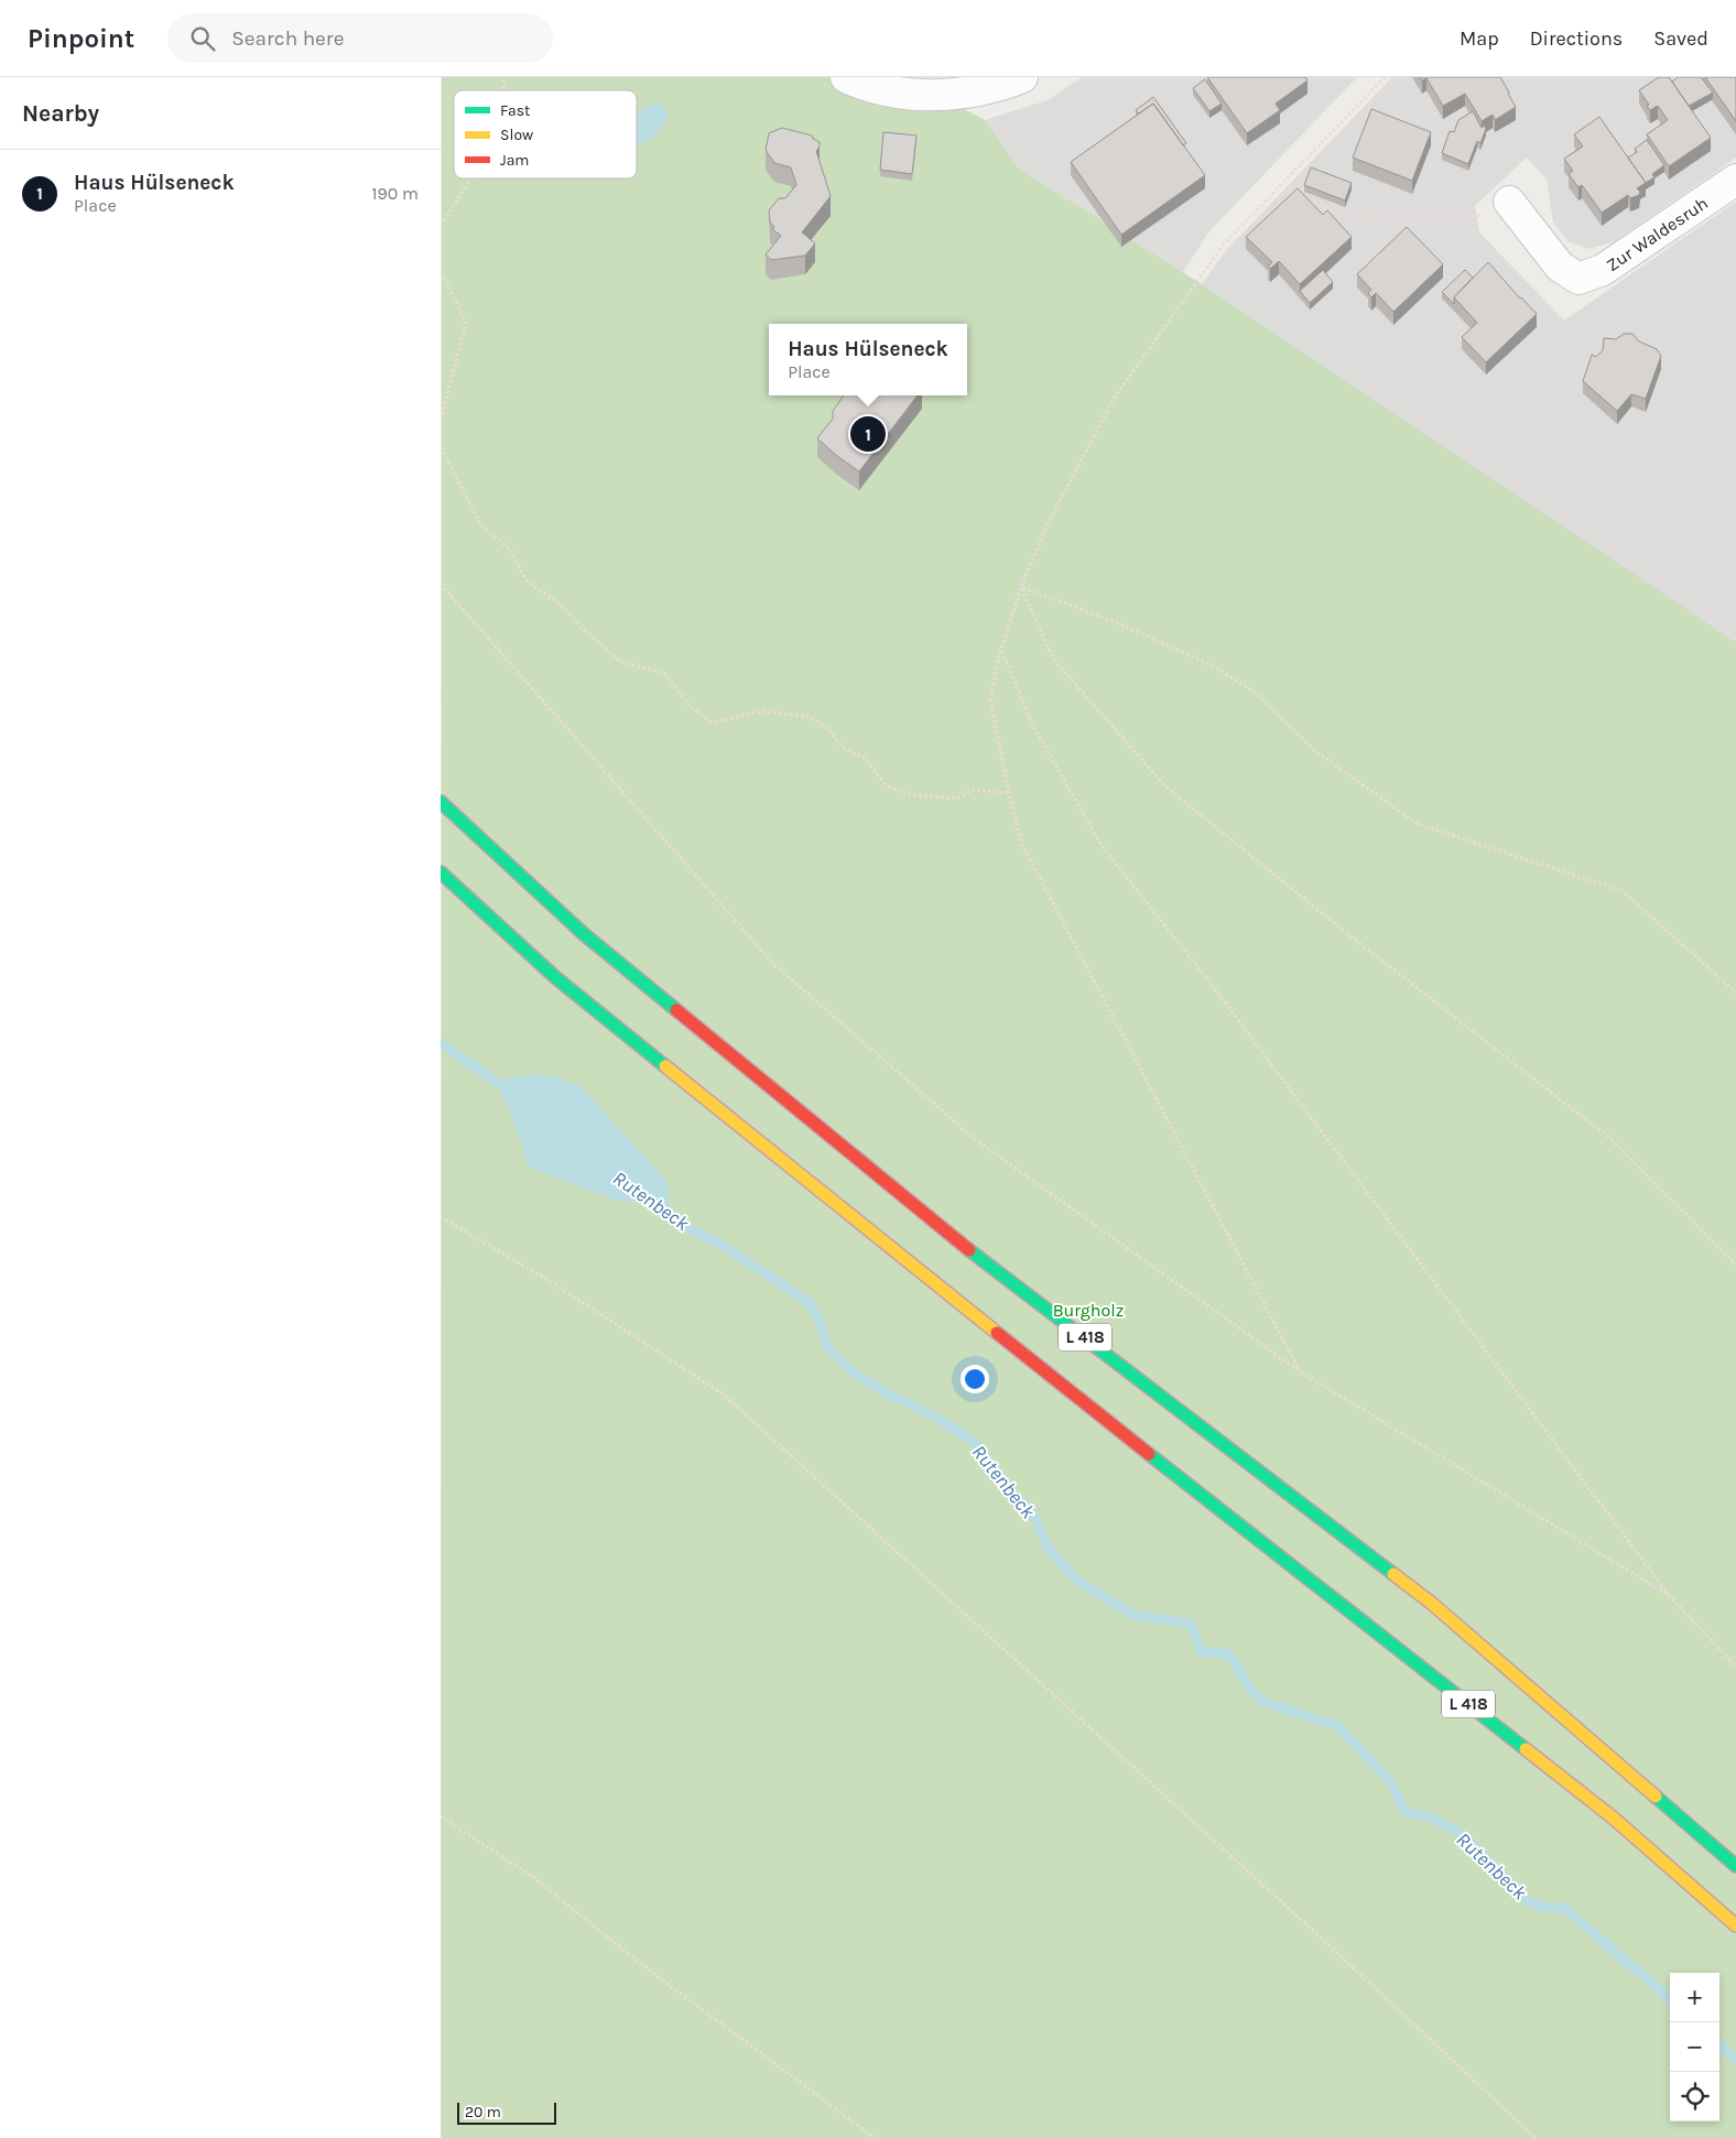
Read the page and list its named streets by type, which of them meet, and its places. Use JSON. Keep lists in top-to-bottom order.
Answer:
{
  "streets": {
    "highway": ["L 418"],
    "street": ["Zur Waldesruh"]
  },
  "water": ["Rutenbeck"],
  "parks": ["Burgholz"],
  "legend": ["Fast", "Slow", "Jam"],
  "scale_bar": "20 m",
  "page": {
    "header": "Pinpoint",
    "search": "Search here",
    "nav": ["Map", "Directions", "Saved"],
    "heading": "Nearby",
    "list": [
      {
        "mark": "1",
        "name": "Haus Hülseneck",
        "note": "Place",
        "value": "190 m"
      }
    ],
    "popup": ["Haus Hülseneck", "Place"],
    "pins": "1",
    "map_buttons": ["+", "−"],
    "scale": "20 m"
  }
}
